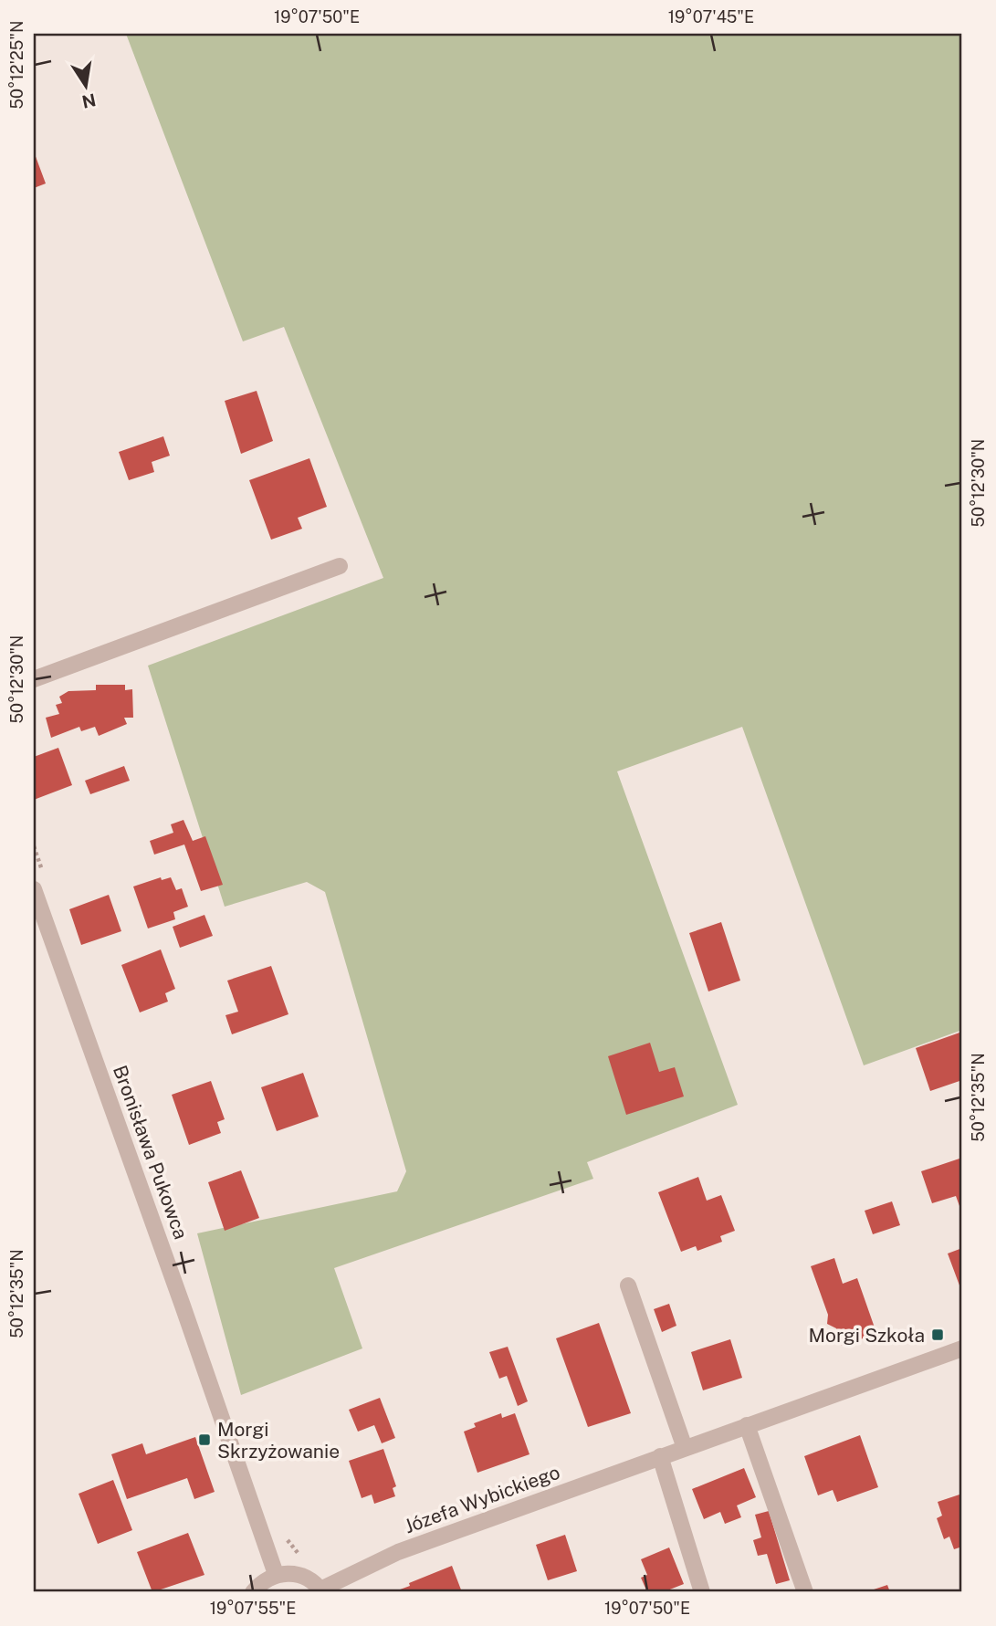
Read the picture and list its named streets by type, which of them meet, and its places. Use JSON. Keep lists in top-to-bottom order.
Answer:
{
  "streets": {
    "street": ["Bronisława Pukowca", "Józefa Wybickiego"]
  },
  "places": {
    "transit": ["Morgi Szkoła", "Morgi Skrzyżowanie"]
  },
  "north": "bottom",
  "coordinates": [
    "19°07'50\"E",
    "19°07'45\"E",
    "50°12'25\"N",
    "50°12'30\"N",
    "50°12'35\"N",
    "19°07'55\"E"
  ]
}
